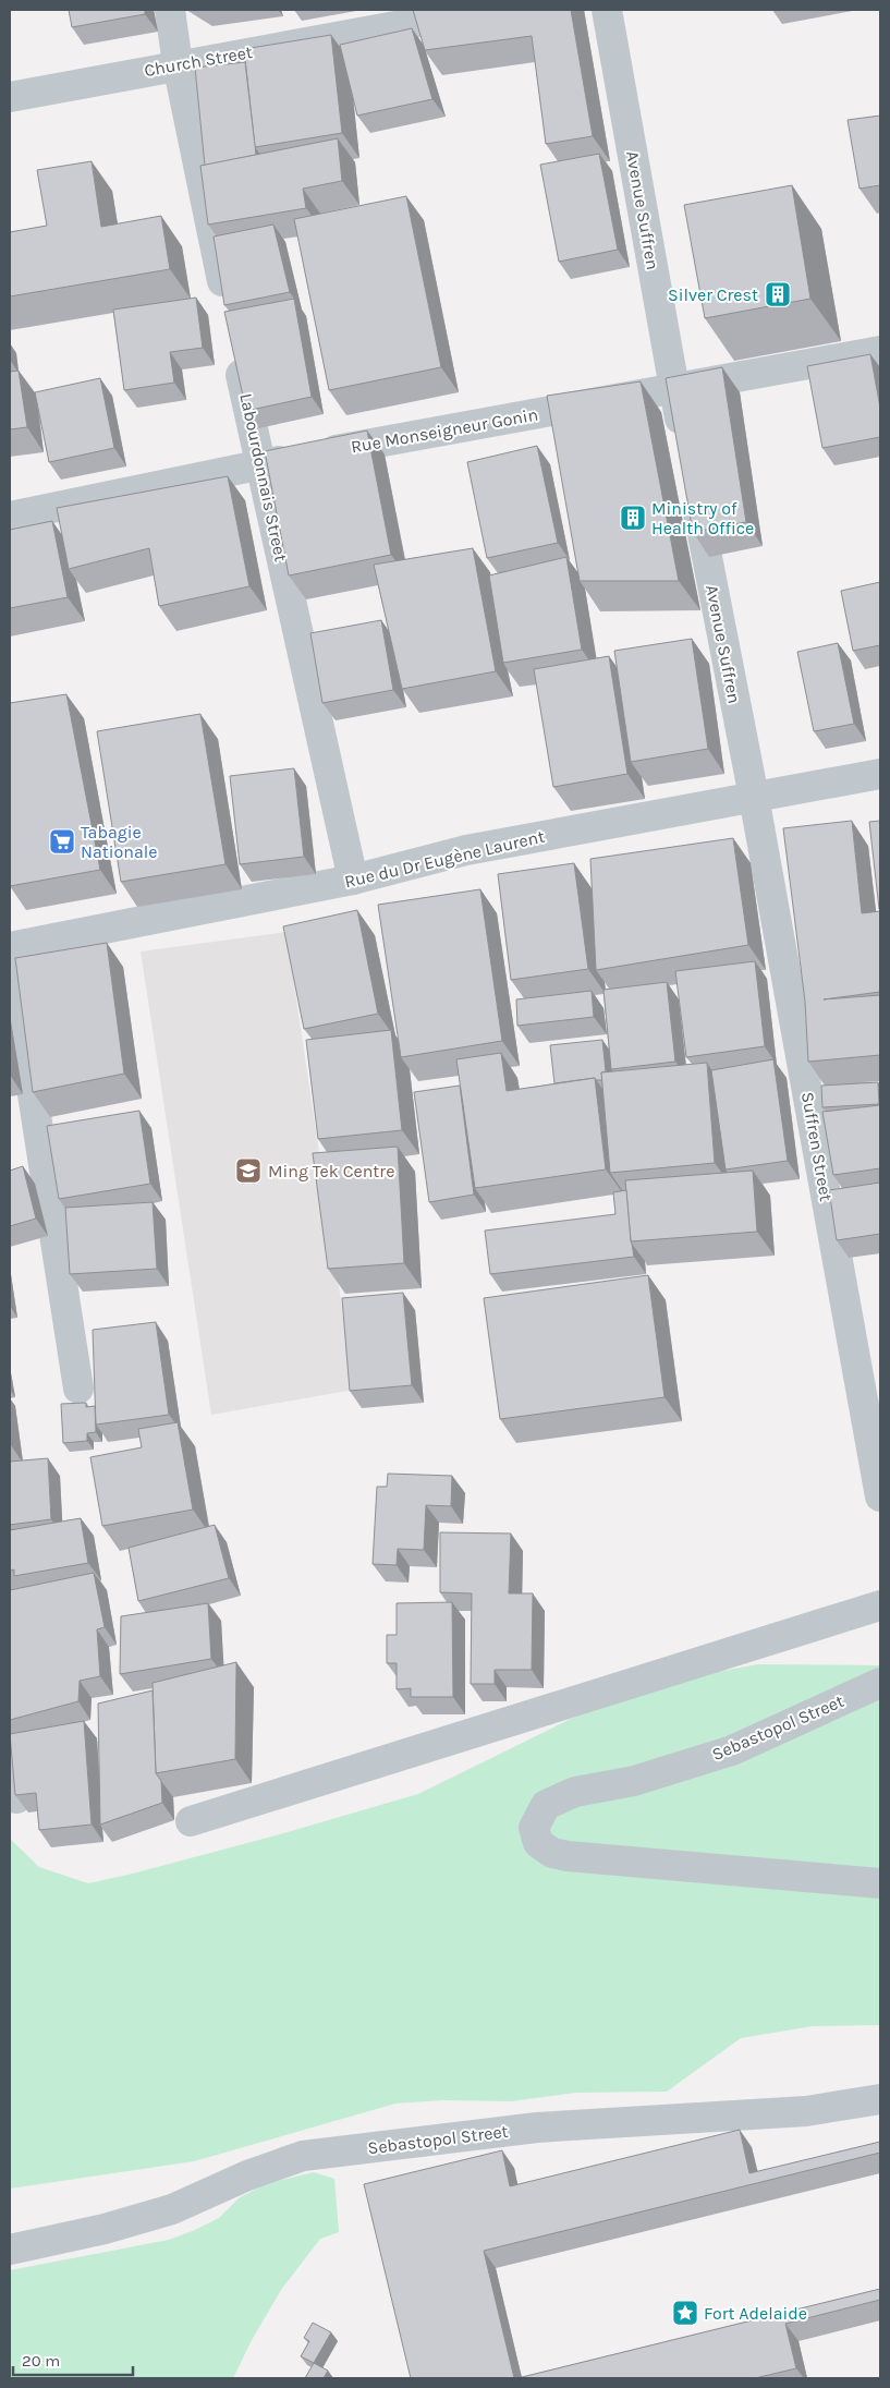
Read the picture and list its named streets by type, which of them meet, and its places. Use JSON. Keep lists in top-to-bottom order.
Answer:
{
  "streets": {
    "street": [
      "Church Street",
      "Avenue Suffren",
      "Rue Monseigneur Gonin",
      "Labourdonnais Street",
      "Rue du Dr Eugène Laurent",
      "Suffren Street",
      "Sebastopol Street"
    ]
  },
  "crossings": [
    ["Avenue Suffren", "Rue Monseigneur Gonin"],
    ["Avenue Suffren", "Rue du Dr Eugène Laurent"],
    ["Avenue Suffren", "Suffren Street"],
    ["Rue Monseigneur Gonin", "Labourdonnais Street"],
    ["Labourdonnais Street", "Rue du Dr Eugène Laurent"],
    ["Rue du Dr Eugène Laurent", "Suffren Street"]
  ],
  "places": {
    "building": ["Silver Crest", "Ministry of Health Office"],
    "supermarket": ["Tabagie Nationale"],
    "school or university": ["Ming Tek Centre"],
    "place": ["Fort Adelaide"]
  },
  "scale_bar": "20 m"
}
